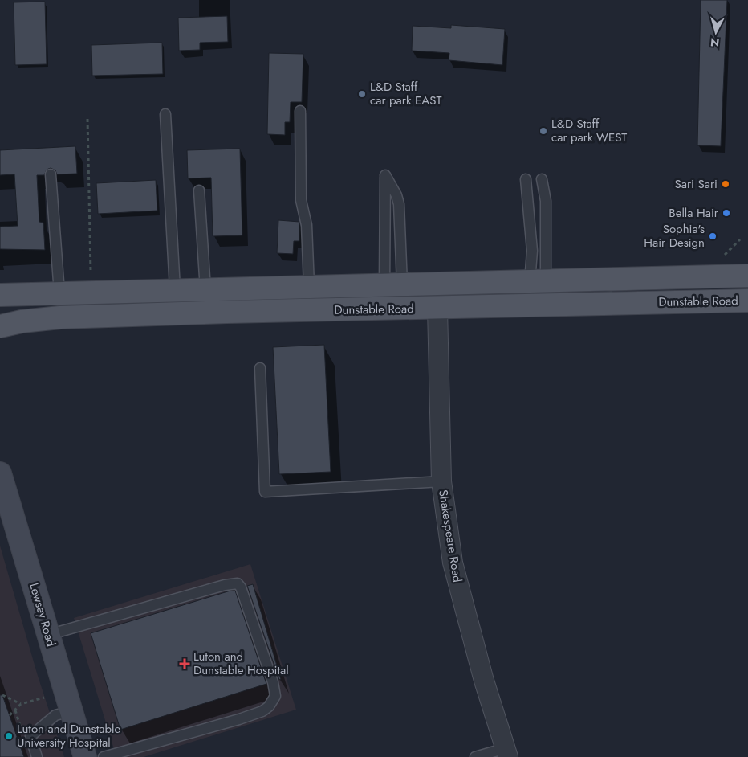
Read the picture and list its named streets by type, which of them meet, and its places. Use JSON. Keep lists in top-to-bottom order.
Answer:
{
  "streets": {
    "main road": ["Dunstable Road"],
    "street": ["Shakespeare Road", "Lewsey Road"]
  },
  "crossings": [
    ["Dunstable Road", "Shakespeare Road"]
  ],
  "places": {
    "other": [
      "L&D Staff car park EAST",
      "L&D Staff car park WEST",
      "Sari Sari",
      "Bella Hair",
      "Sophia's Hair Design",
      "Luton and Dunstable University Hospital"
    ],
    "health": ["Luton and Dunstable Hospital"]
  },
  "north": "bottom"
}
